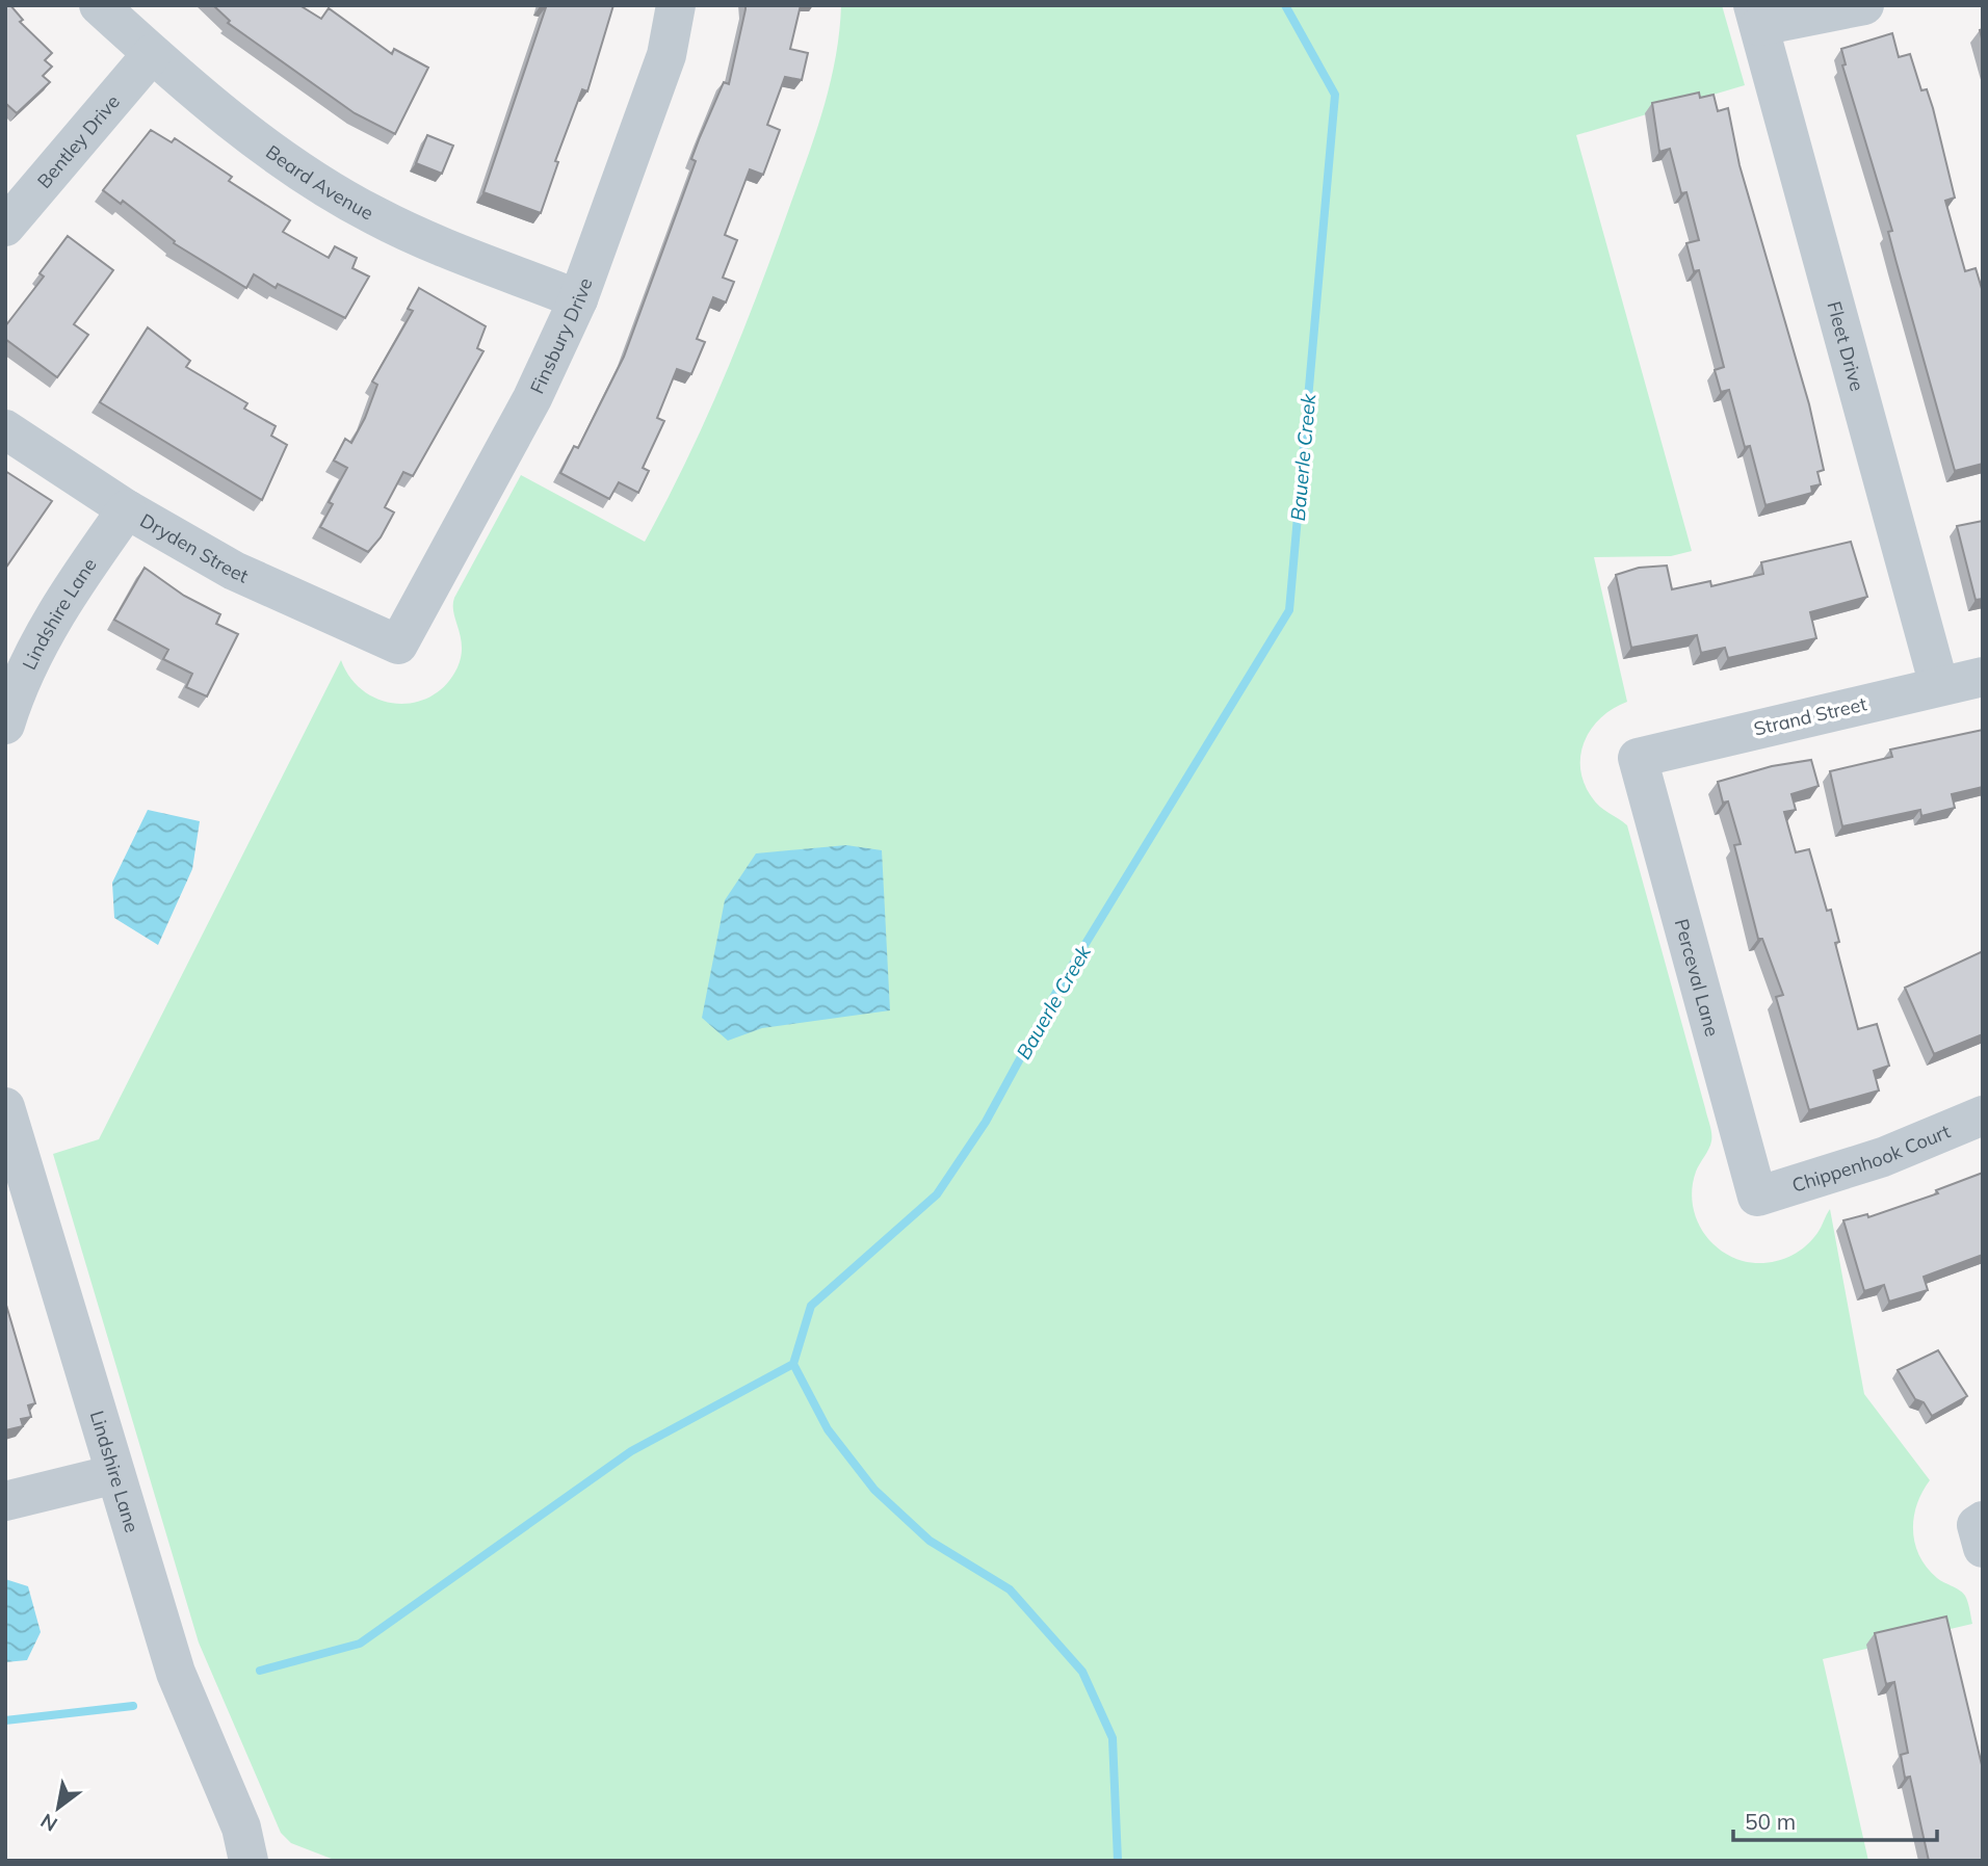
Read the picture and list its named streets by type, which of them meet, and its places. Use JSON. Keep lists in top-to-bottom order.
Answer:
{
  "streets": {
    "street": [
      "Bentley Drive",
      "Beard Avenue",
      "Finsbury Drive",
      "Fleet Drive",
      "Dryden Street",
      "Lindshire Lane",
      "Strand Street",
      "Perceval Lane",
      "Chippenhook Court"
    ]
  },
  "crossings": [
    ["Bentley Drive", "Beard Avenue"],
    ["Beard Avenue", "Finsbury Drive"],
    ["Finsbury Drive", "Dryden Street"],
    ["Fleet Drive", "Strand Street"],
    ["Dryden Street", "Lindshire Lane"],
    ["Strand Street", "Perceval Lane"],
    ["Perceval Lane", "Chippenhook Court"]
  ],
  "water": ["Bauerle Creek"],
  "scale_bar": "50 m",
  "north": "bottom left"
}
